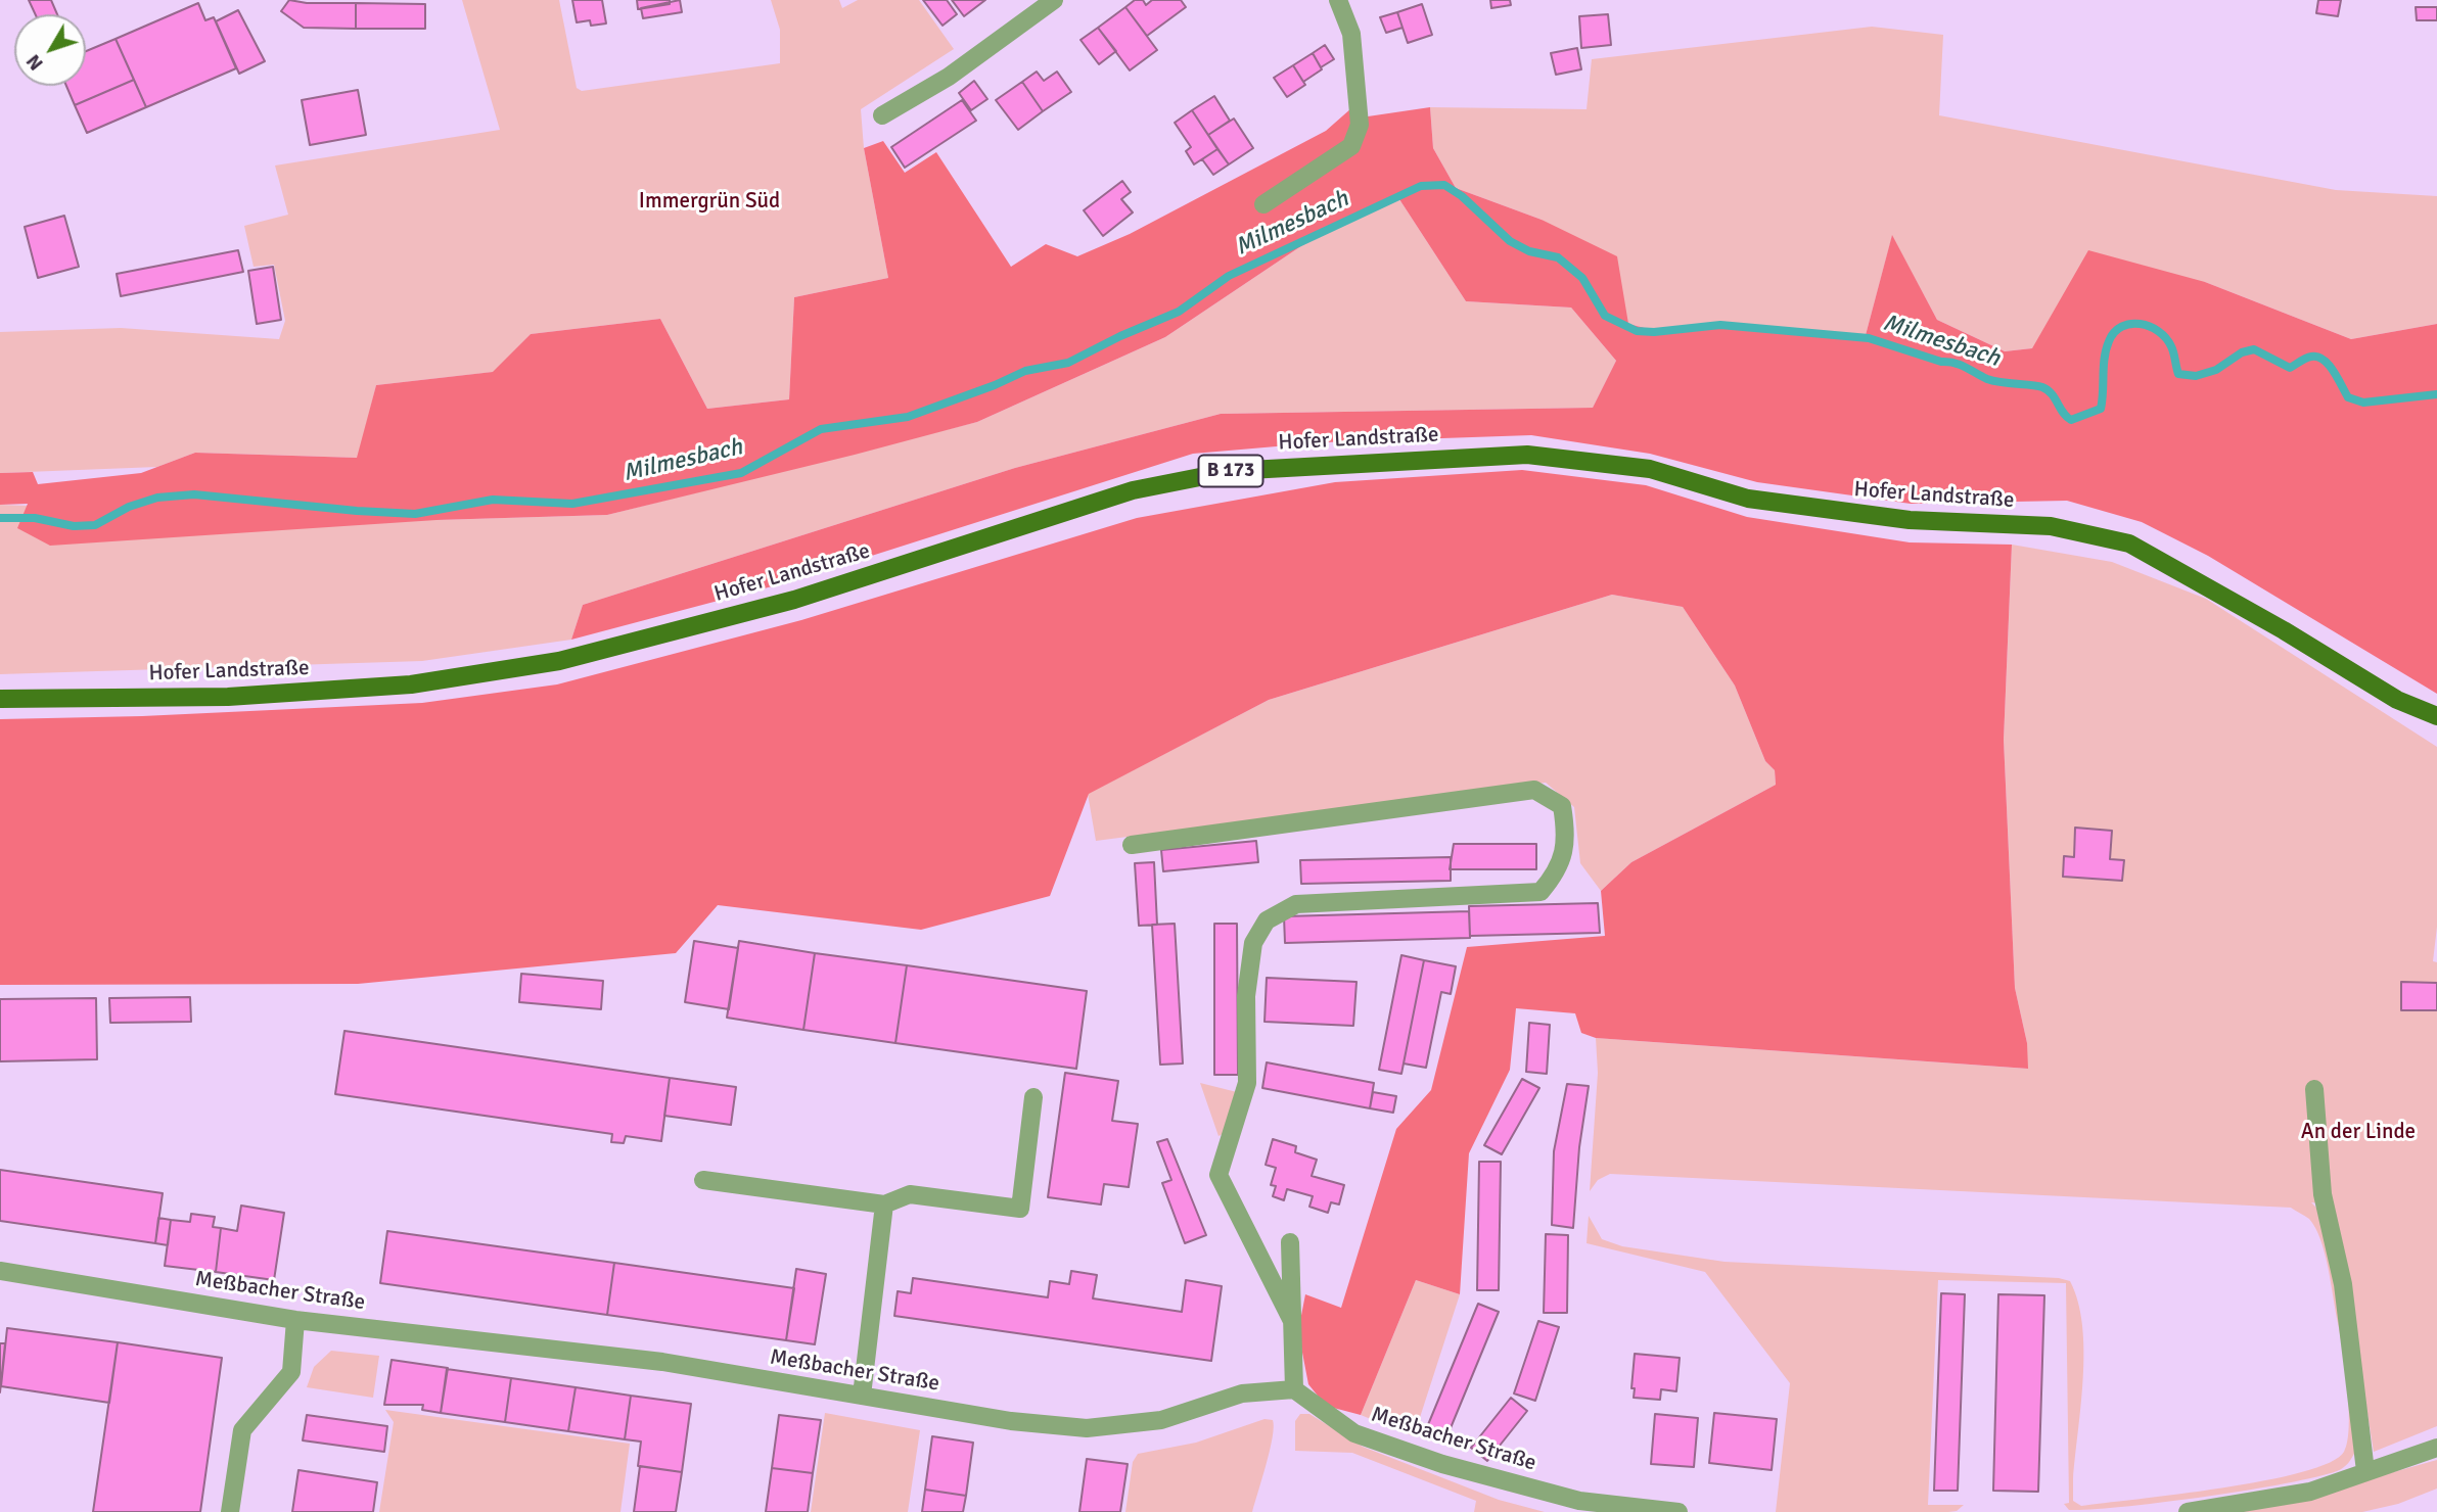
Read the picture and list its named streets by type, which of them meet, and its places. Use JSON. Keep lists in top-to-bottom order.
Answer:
{
  "streets": {
    "main road": ["Hofer Landstraße", "B 173"],
    "street": ["Meßbacher Straße"]
  },
  "water": ["Milmesbach"],
  "parks": ["Immergrün Süd", "An der Linde"],
  "north": "bottom left"
}
